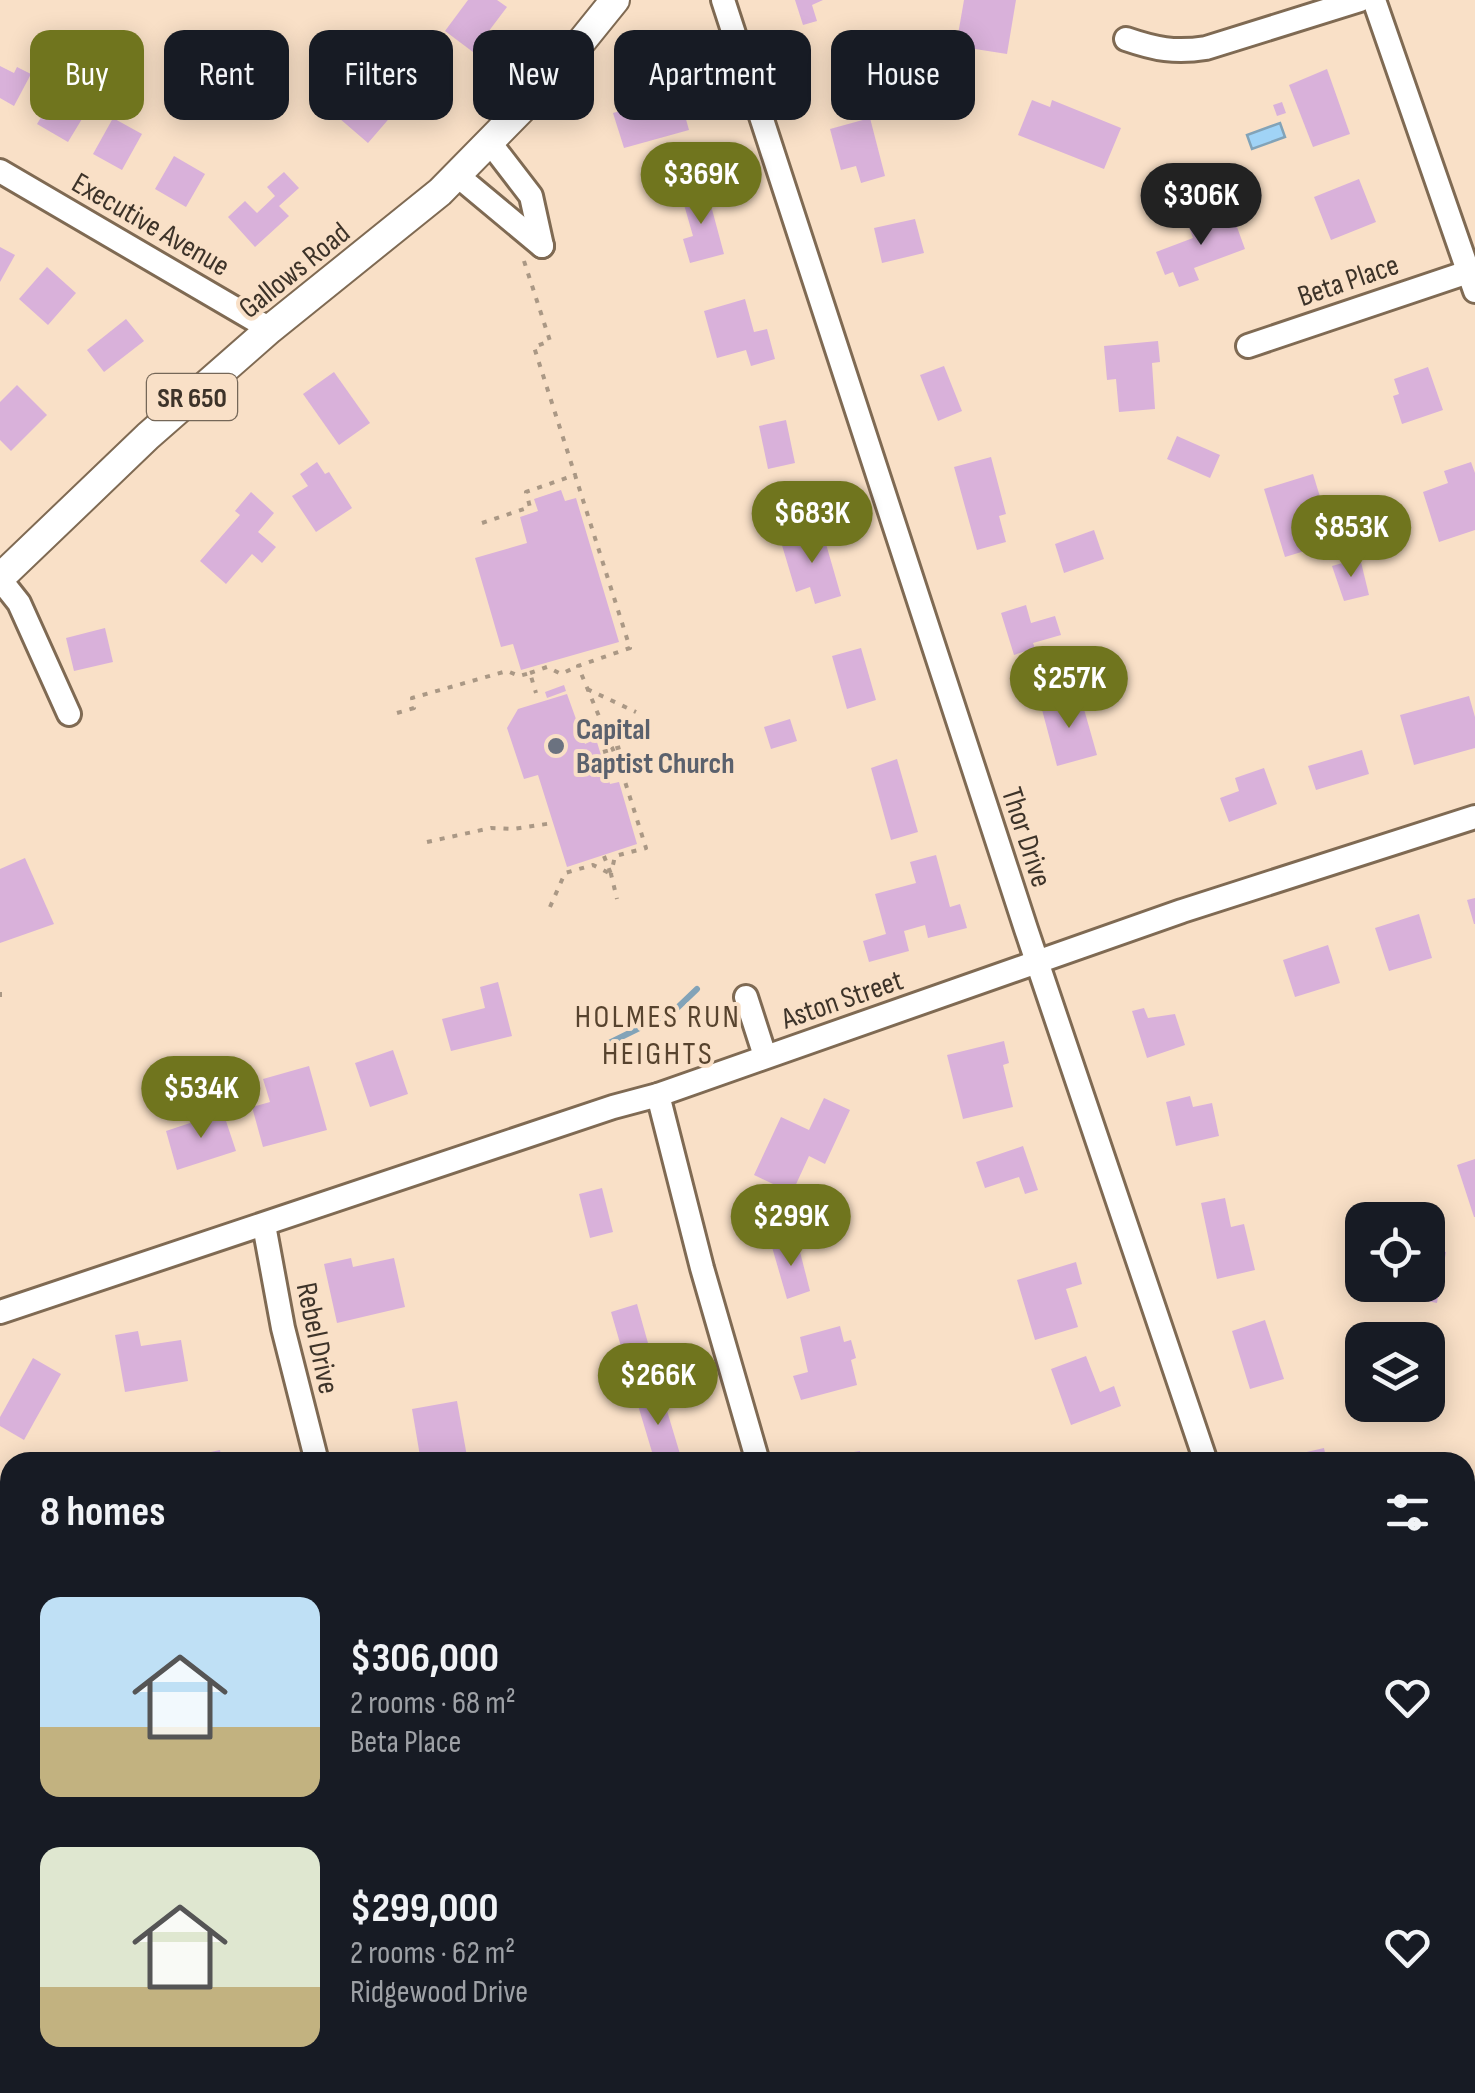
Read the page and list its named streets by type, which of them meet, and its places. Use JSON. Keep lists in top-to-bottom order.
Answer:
{
  "streets": {
    "main road": ["Gallows Road", "SR 650"],
    "street": [
      "Executive Avenue",
      "Beta Place",
      "Thor Drive",
      "Aston Street",
      "Rebel Drive"
    ]
  },
  "crossings": [
    ["Executive Avenue", "Gallows Road"],
    ["Thor Drive", "Aston Street"],
    ["Aston Street", "Rebel Drive"]
  ],
  "districts": ["HOLMES RUN HEIGHTS"],
  "places": ["Capital Baptist Church"],
  "page": {
    "chip": [
      "Buy",
      "Rent",
      "Filters",
      "New",
      "Apartment",
      "House"
    ],
    "price": [
      "$369K",
      "$306K",
      "$683K",
      "$853K",
      "$257K",
      "$534K",
      "$299K",
      "$266K"
    ],
    "heading": "8 homes",
    "list": [
      {
        "name": "$306,000",
        "note": "2 rooms · 68 m² · Beta Place"
      },
      {
        "name": "$299,000",
        "note": "2 rooms · 62 m² · Ridgewood Drive"
      }
    ]
  }
}
